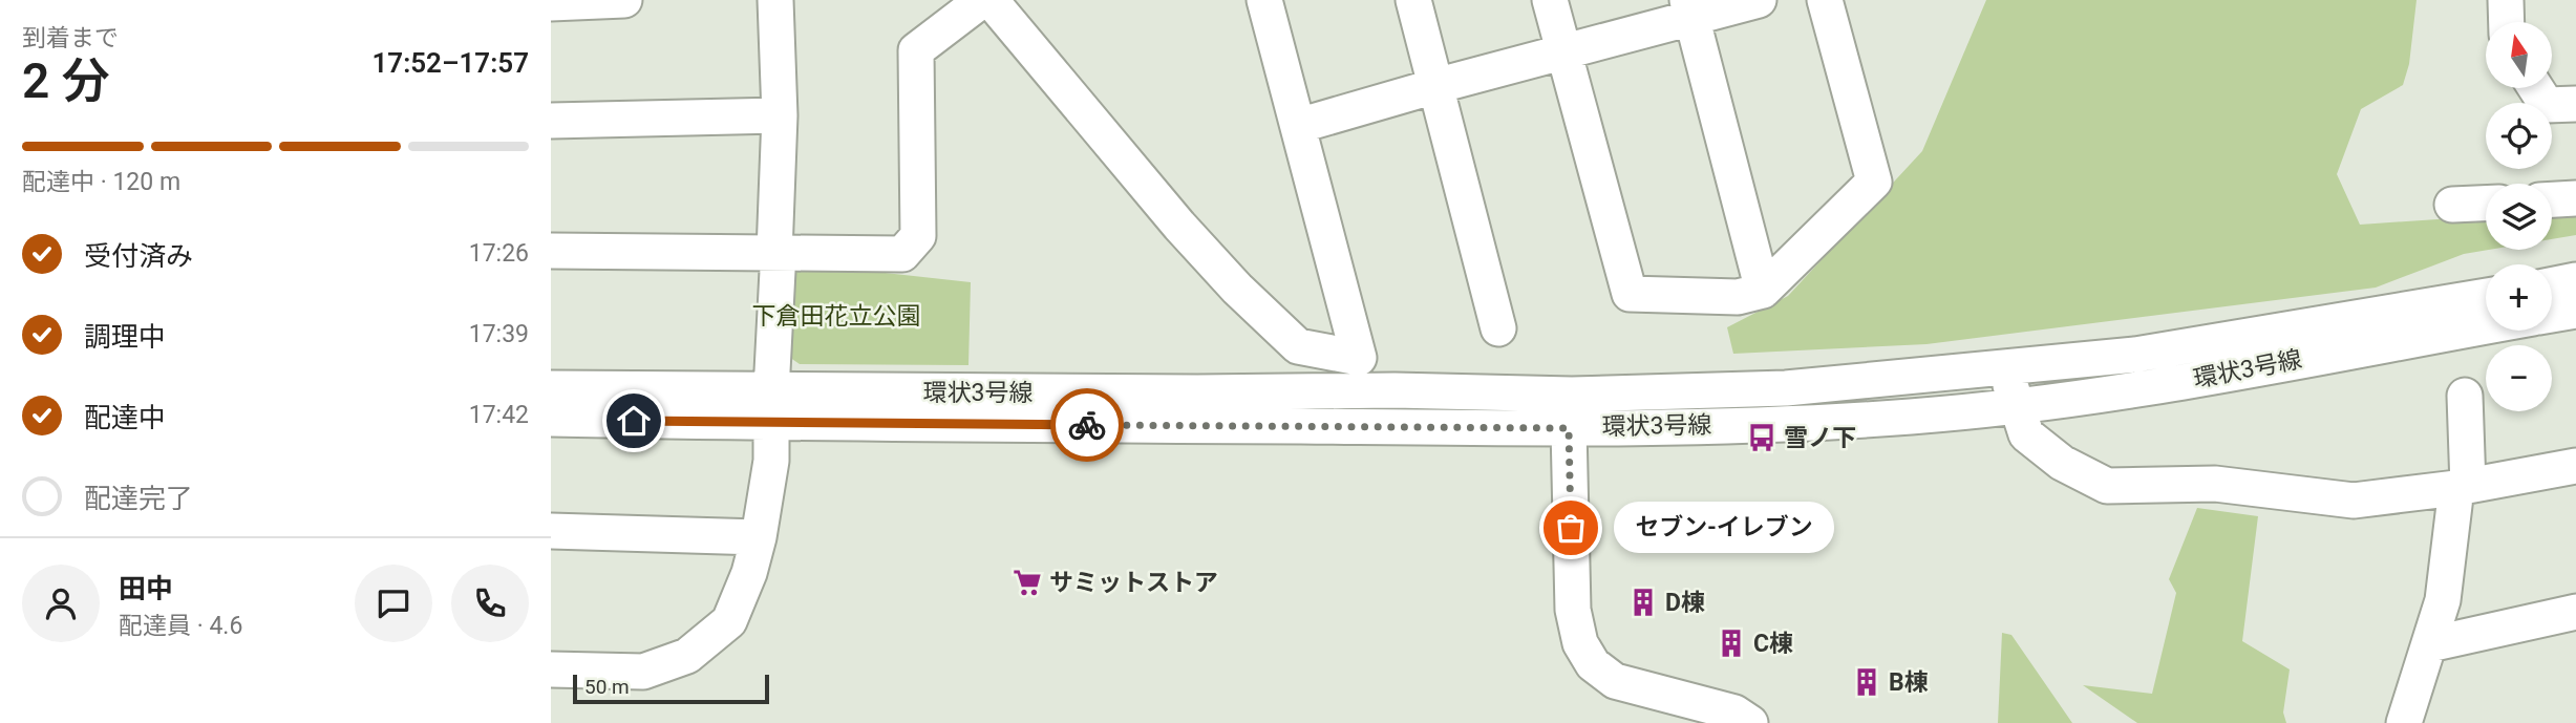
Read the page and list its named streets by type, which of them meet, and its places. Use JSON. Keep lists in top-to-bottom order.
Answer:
{
  "streets": {
    "street": ["環状3号線"]
  },
  "parks": ["下倉田花立公園"],
  "places": {
    "bus stop": ["雪ノ下"],
    "other": ["セブン-イレブン"],
    "supermarket": ["サミットストア"],
    "building": ["D棟", "C棟", "B棟"]
  },
  "scale_bar": "50 m",
  "north": "top",
  "page": {
    "heading": ["2 分", "到着まで", "17:52–17:57"],
    "panel": ["田中", "配達員 · 4.6"],
    "map_buttons": ["+", "−"],
    "bar": "配達中 · 120 m",
    "list": [
      ["受付済み", "17:26"],
      ["調理中", "17:39"],
      ["配達中", "17:42"],
      "配達完了"
    ],
    "bubble": "セブン-イレブン",
    "scale": "50 m"
  }
}
